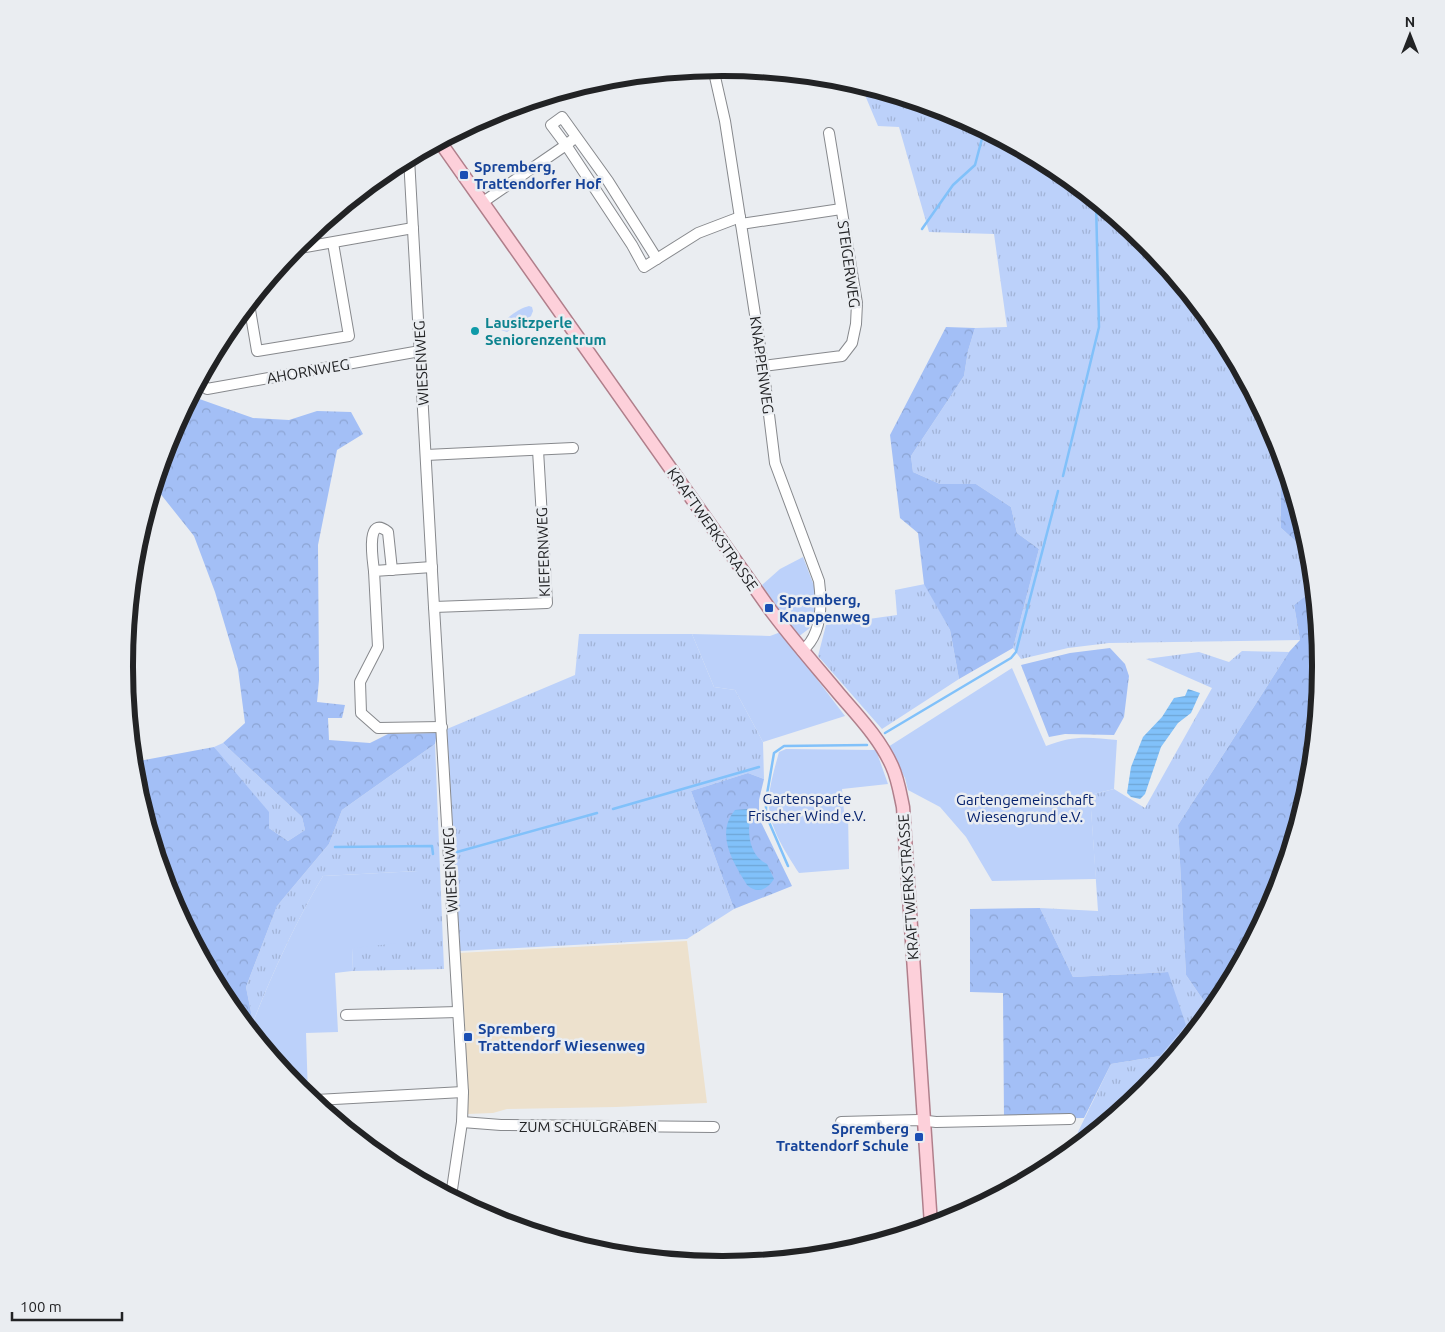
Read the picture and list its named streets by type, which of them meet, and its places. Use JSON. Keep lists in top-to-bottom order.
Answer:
{
  "streets": {
    "main road": ["KRAFTWERKSTRASSE"],
    "street": [
      "STEIGERWEG",
      "WIESENWEG",
      "KNAPPENWEG",
      "AHORNWEG",
      "KIEFERNWEG",
      "ZUM SCHULGRABEN"
    ]
  },
  "crossings": [
    ["STEIGERWEG", "KNAPPENWEG"],
    ["WIESENWEG", "AHORNWEG"],
    ["WIESENWEG", "KIEFERNWEG"],
    ["WIESENWEG", "ZUM SCHULGRABEN"],
    ["KNAPPENWEG", "KRAFTWERKSTRASSE"]
  ],
  "parks": ["Gartensparte Frischer Wind e.V.", "Gartengemeinschaft Wiesengrund e.V."],
  "places": {
    "transit": [
      "Spremberg, Trattendorfer Hof",
      "Spremberg, Knappenweg",
      "Spremberg Trattendorf Wiesenweg",
      "Spremberg Trattendorf Schule"
    ],
    "other": ["Lausitzperle Seniorenzentrum"]
  },
  "scale_bar": "100 m",
  "north": "top"
}
